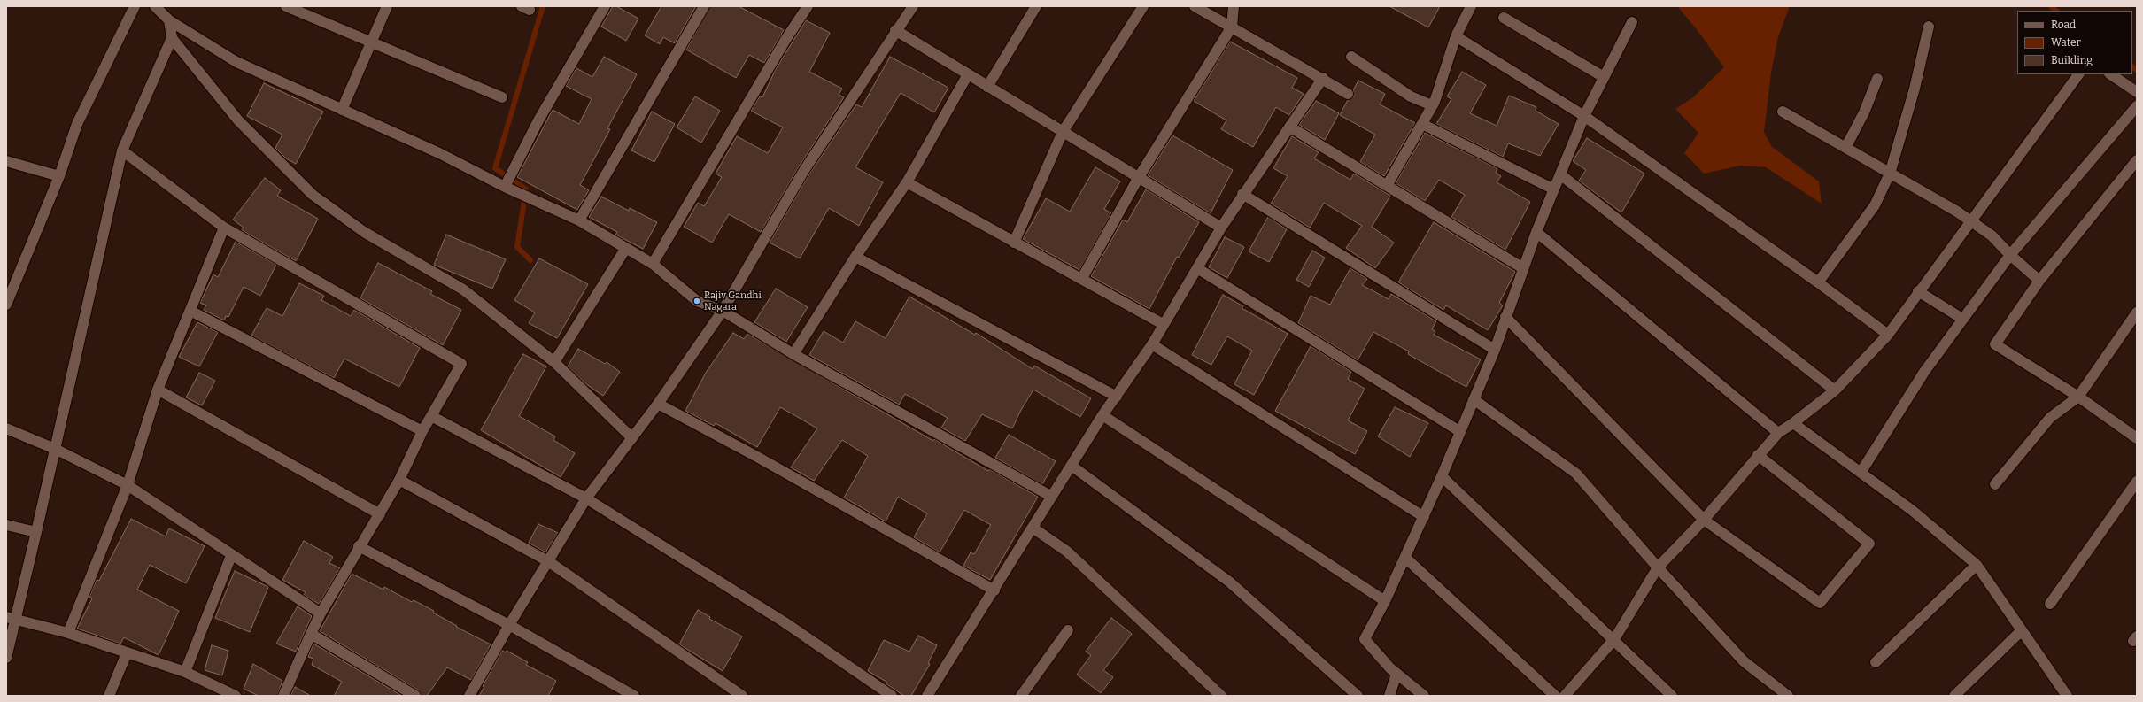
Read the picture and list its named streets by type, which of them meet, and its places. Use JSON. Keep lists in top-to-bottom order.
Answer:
{
  "places": ["Rajiv Gandhi Nagara"],
  "legend": ["Road", "Water", "Building"]
}
